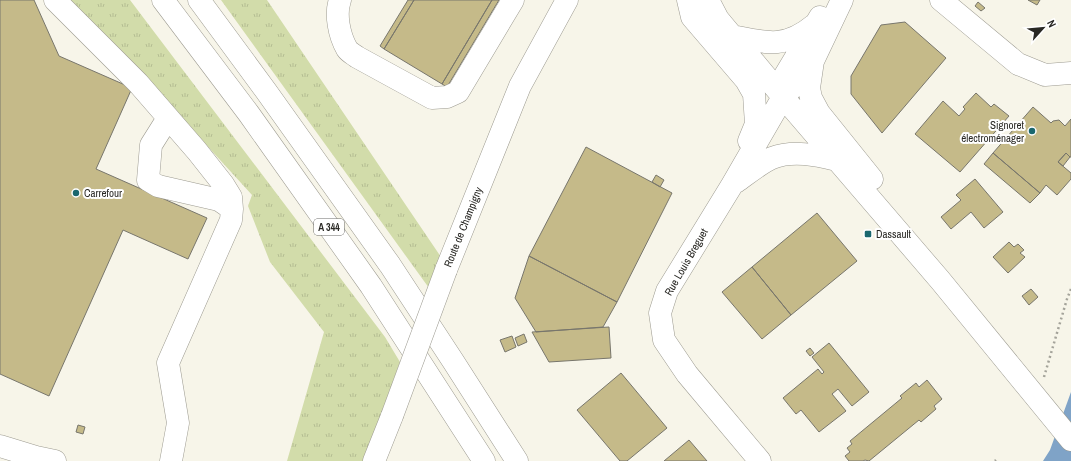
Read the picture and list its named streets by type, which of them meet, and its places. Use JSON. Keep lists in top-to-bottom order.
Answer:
{
  "streets": {
    "main road": ["A 344", "Route de Champigny", "Rue Louis Breguet"]
  },
  "places": {
    "other": ["Signoret électroménager", "Carrefour"],
    "transit": ["Dassault"]
  },
  "north": "top right"
}
